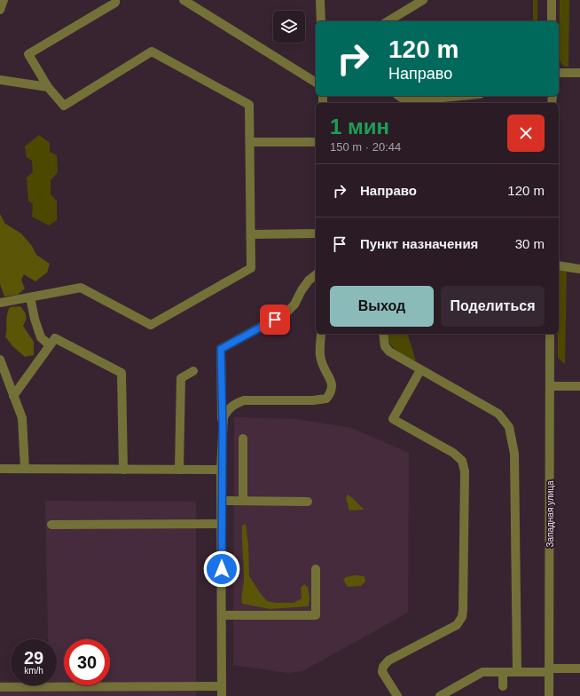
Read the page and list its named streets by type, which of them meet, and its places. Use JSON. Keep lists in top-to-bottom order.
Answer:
{
  "streets": {
    "street": ["Западная улица"]
  },
  "page": {
    "turn": ["120 m", "Направо"],
    "heading": ["1 мин", "150 m · 20:44"],
    "list": [
      {
        "name": "Направо",
        "value": "120 m"
      },
      {
        "name": "Пункт назначения",
        "value": "30 m"
      }
    ],
    "buttons": ["Выход", "Поделиться"],
    "speed": "29 km/h",
    "limit": "30"
  }
}
